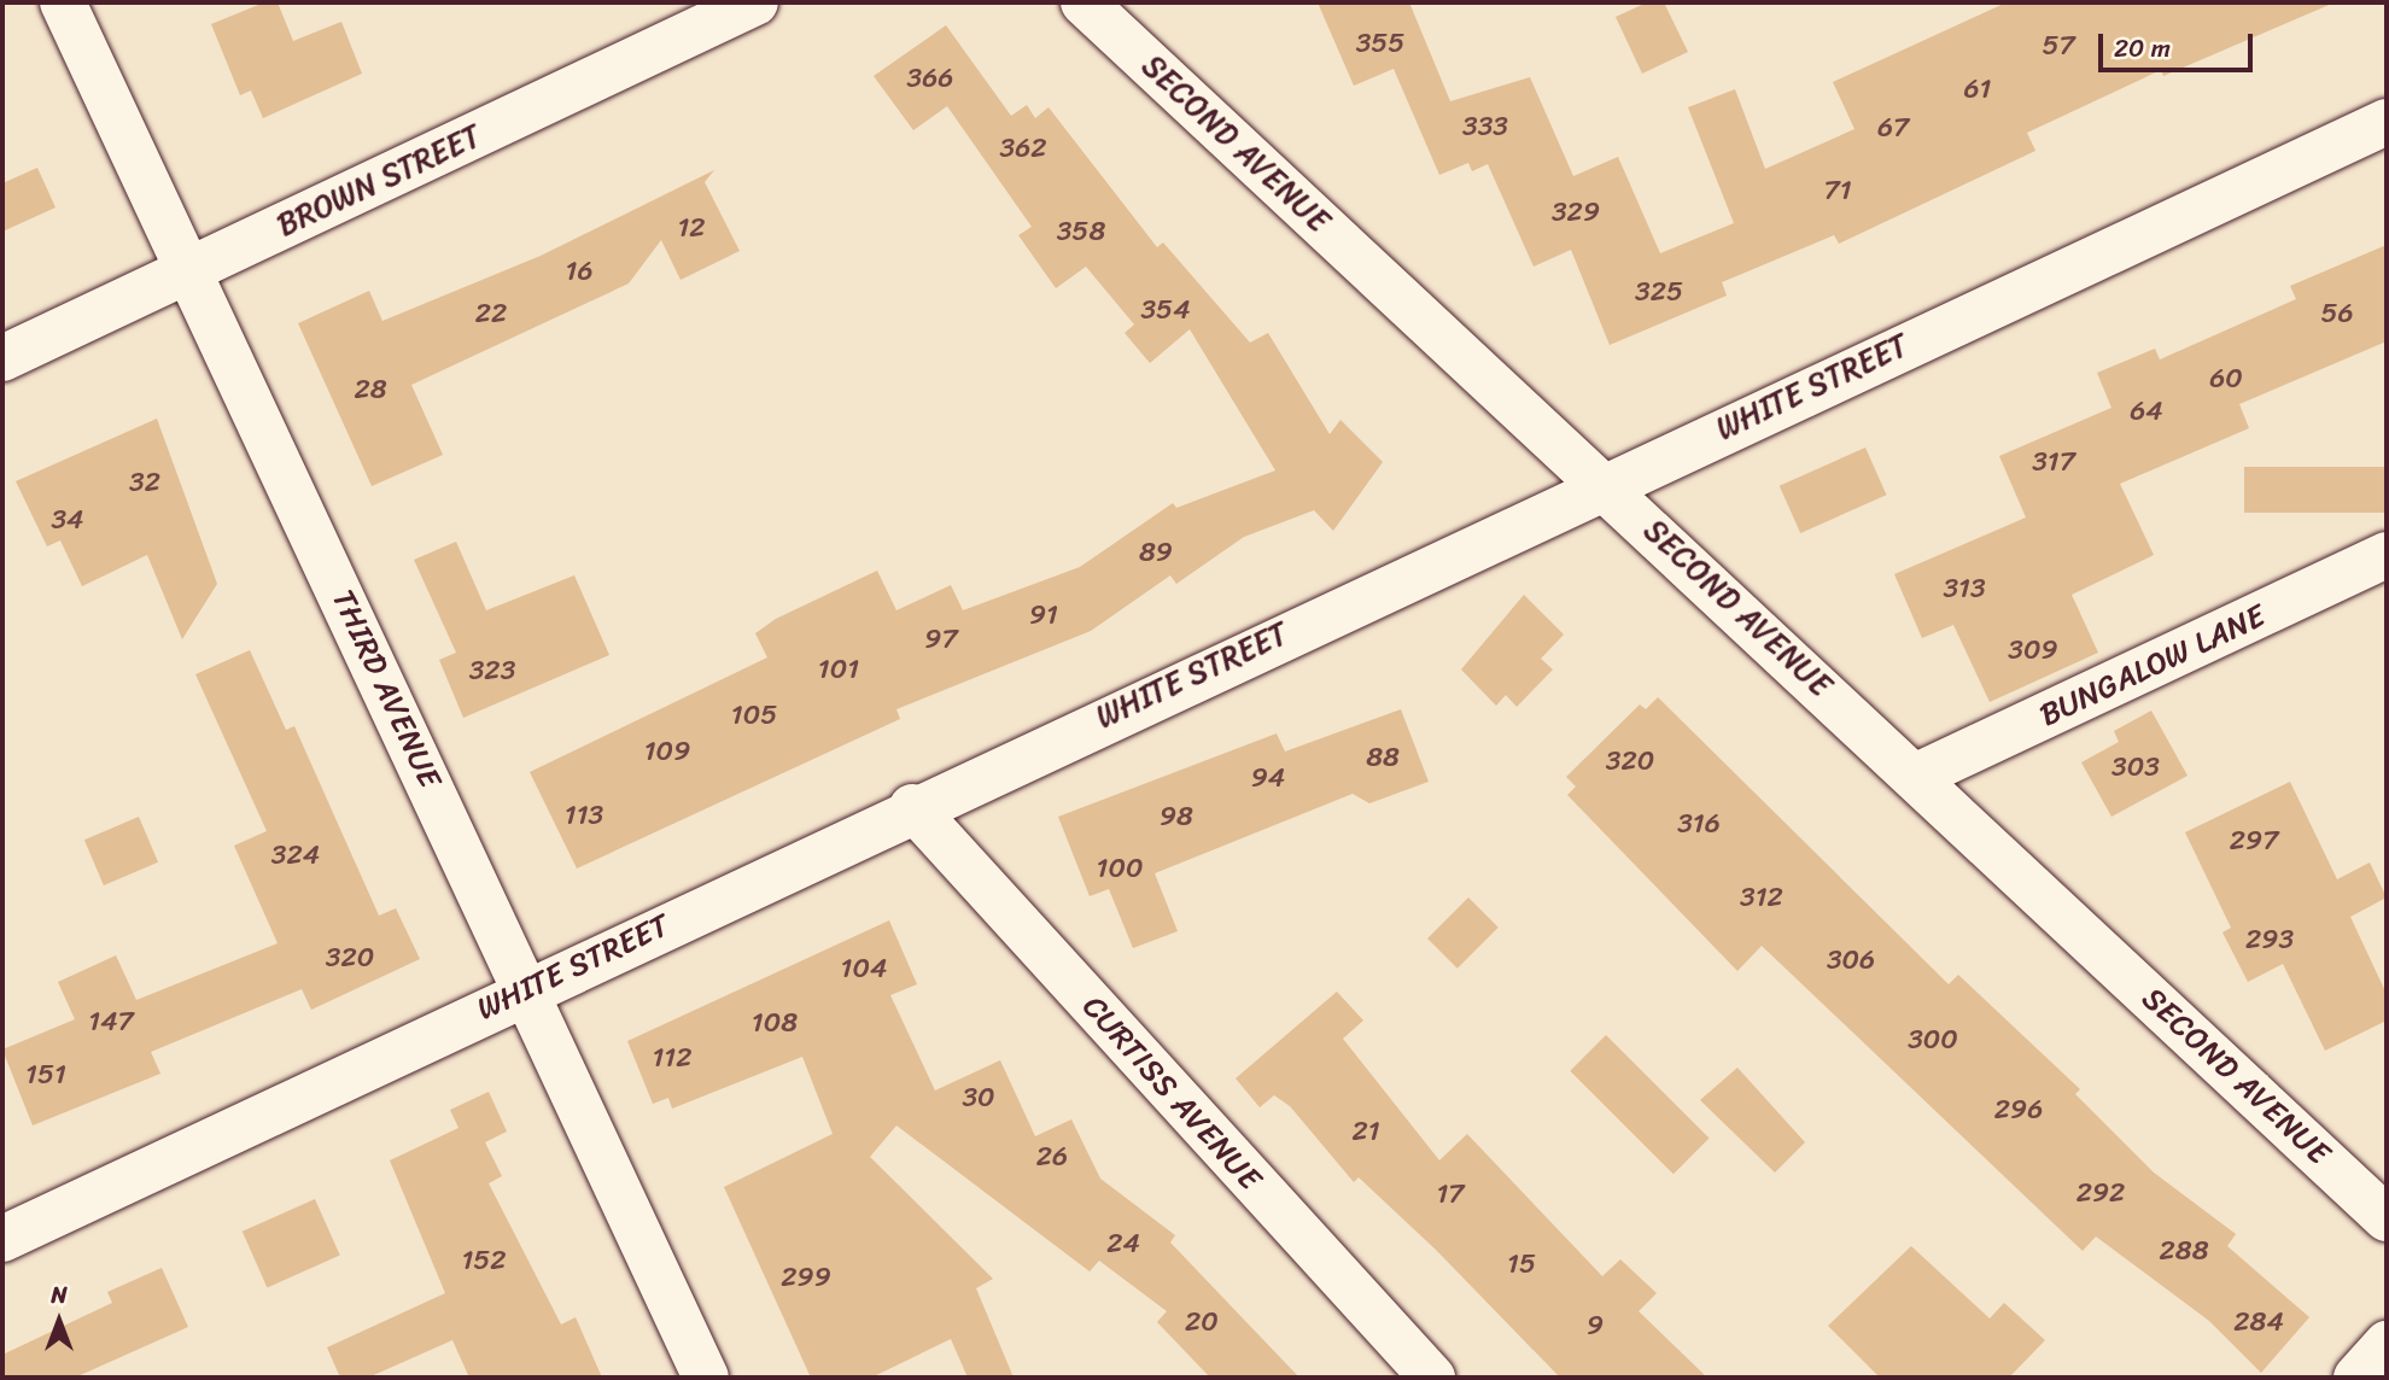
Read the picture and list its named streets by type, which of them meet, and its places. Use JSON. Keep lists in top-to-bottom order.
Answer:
{
  "streets": {
    "street": [
      "SECOND AVENUE",
      "BROWN STREET",
      "WHITE STREET",
      "BUNGALOW LANE",
      "THIRD AVENUE",
      "CURTISS AVENUE"
    ]
  },
  "crossings": [
    ["SECOND AVENUE", "WHITE STREET"],
    ["SECOND AVENUE", "BUNGALOW LANE"],
    ["BROWN STREET", "THIRD AVENUE"],
    ["WHITE STREET", "THIRD AVENUE"],
    ["WHITE STREET", "CURTISS AVENUE"]
  ],
  "house_numbers": [
    "355",
    "57",
    "366",
    "61",
    "333",
    "67",
    "362",
    "71",
    "329",
    "12",
    "358",
    "16",
    "325",
    "354",
    "22",
    "56",
    "60",
    "28",
    "64",
    "317",
    "32",
    "34",
    "89",
    "313",
    "91",
    "97",
    "309",
    "101",
    "323",
    "105",
    "109",
    "88",
    "320",
    "303",
    "94",
    "113",
    "98",
    "316",
    "297",
    "324",
    "100",
    "312",
    "293",
    "320",
    "306",
    "104",
    "147",
    "108",
    "300",
    "112",
    "151",
    "30",
    "296",
    "21",
    "26",
    "292",
    "17",
    "24",
    "288",
    "152",
    "15",
    "299",
    "20",
    "284",
    "9"
  ],
  "scale_bar": "20 m",
  "north": "top"
}
